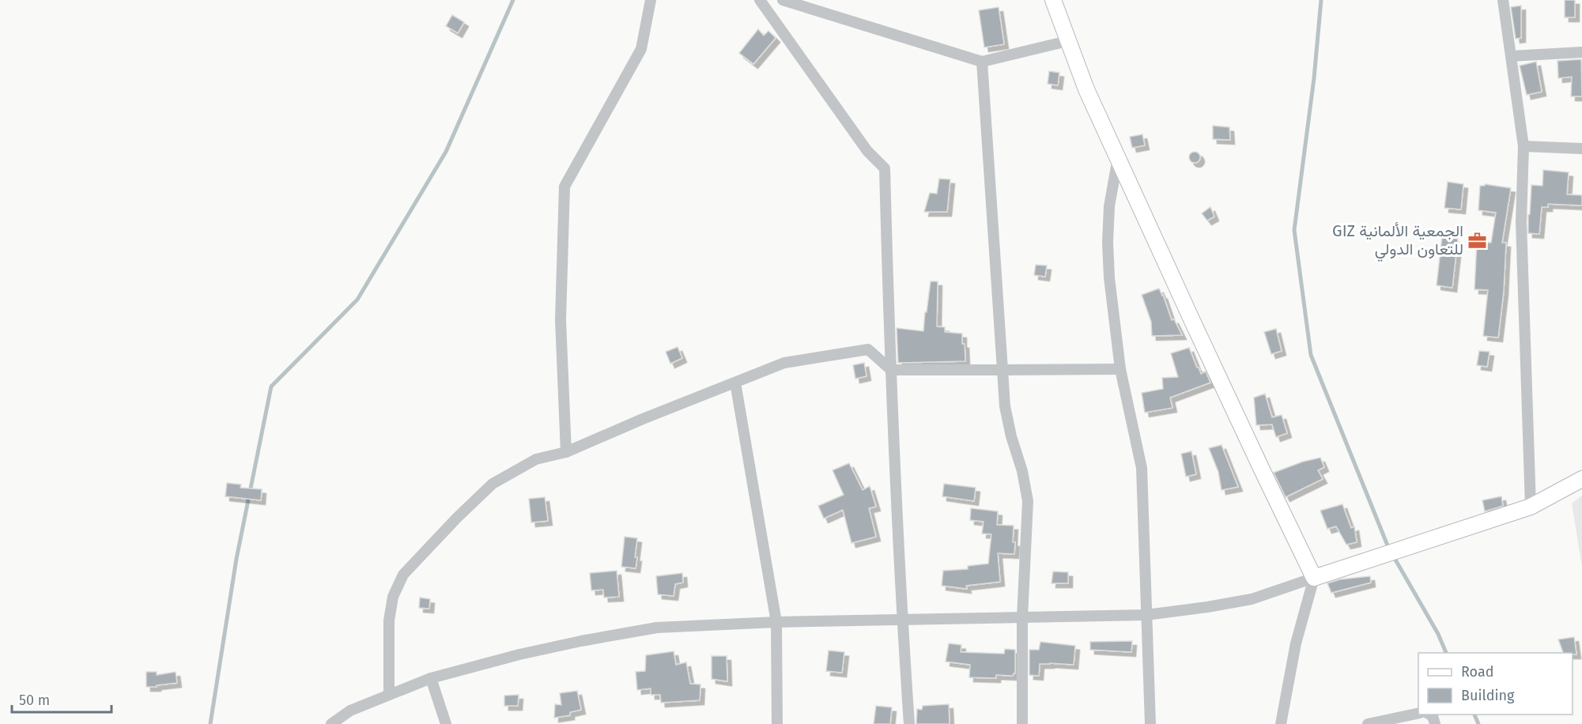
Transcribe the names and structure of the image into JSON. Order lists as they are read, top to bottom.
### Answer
{
  "places": {
    "office": ["GIZ الجمعية الألمانية للتعاون الدولي"]
  },
  "legend": ["Road", "Building"],
  "scale_bar": "50 m"
}
